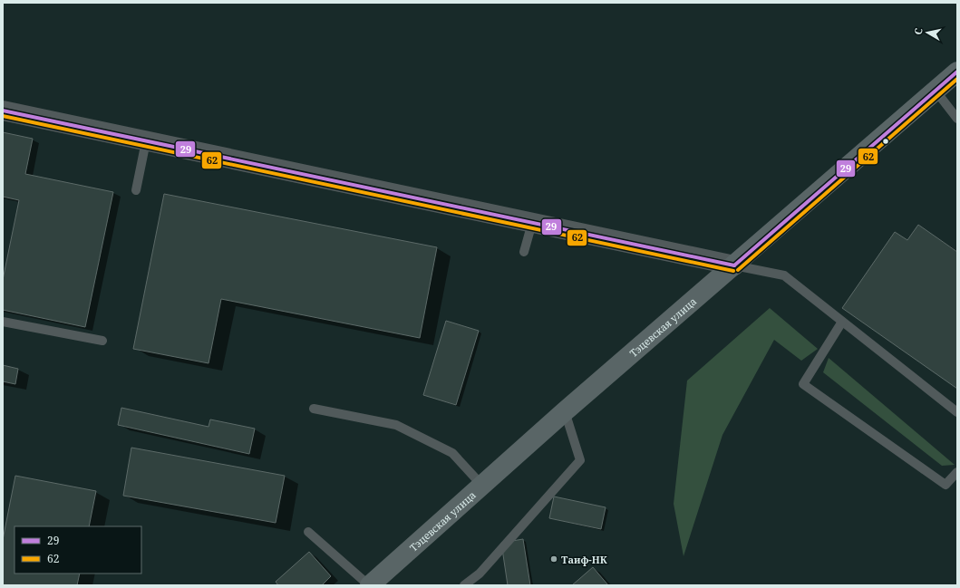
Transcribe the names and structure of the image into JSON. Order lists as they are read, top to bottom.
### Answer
{
  "streets": {
    "main road": ["Тэцевская улица"]
  },
  "places": ["Таиф-НК"],
  "lines": ["transit line 29", "transit line 62"],
  "legend": ["29", "62"],
  "north": "left"
}
